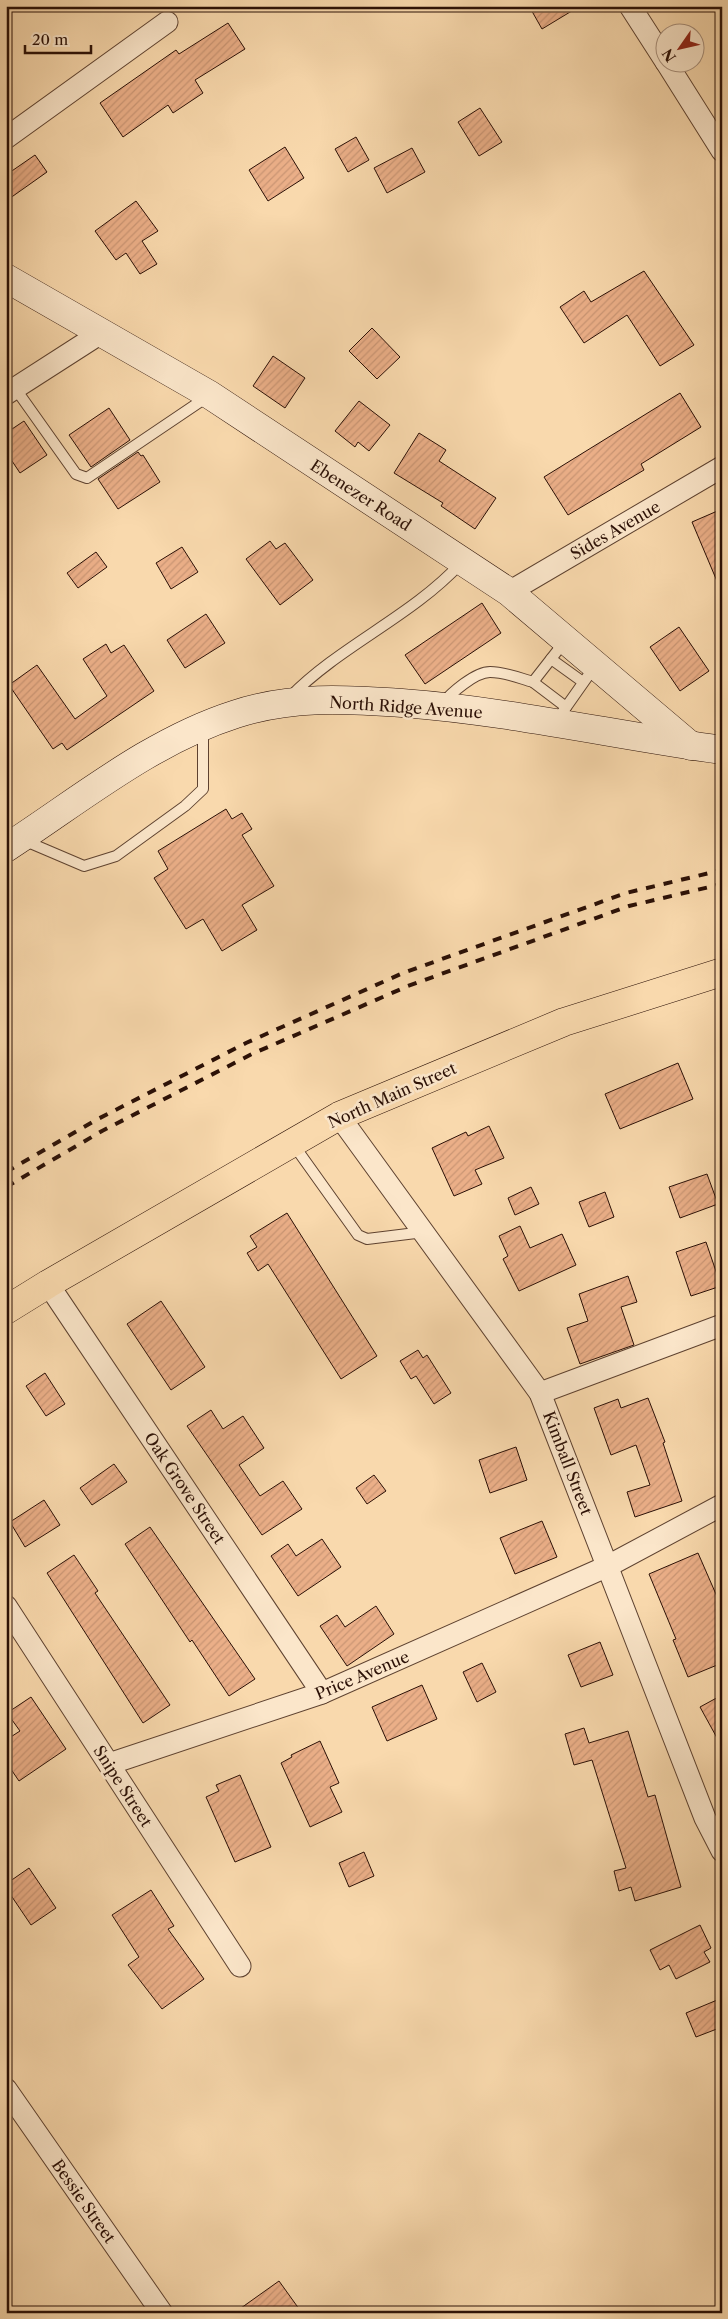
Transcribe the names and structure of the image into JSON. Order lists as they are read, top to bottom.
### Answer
{
  "streets": {
    "main road": ["North Main Street"],
    "street": [
      "Ebenezer Road",
      "Sides Avenue",
      "North Ridge Avenue",
      "Kimball Street",
      "Oak Grove Street",
      "Price Avenue",
      "Snipe Street",
      "Bessie Street"
    ]
  },
  "crossings": [
    ["Ebenezer Road", "Sides Avenue"],
    ["Ebenezer Road", "North Ridge Avenue"],
    ["North Main Street", "Kimball Street"],
    ["North Main Street", "Oak Grove Street"],
    ["Kimball Street", "Price Avenue"],
    ["Oak Grove Street", "Price Avenue"],
    ["Price Avenue", "Snipe Street"]
  ],
  "scale_bar": "20 m",
  "north": "bottom left"
}
